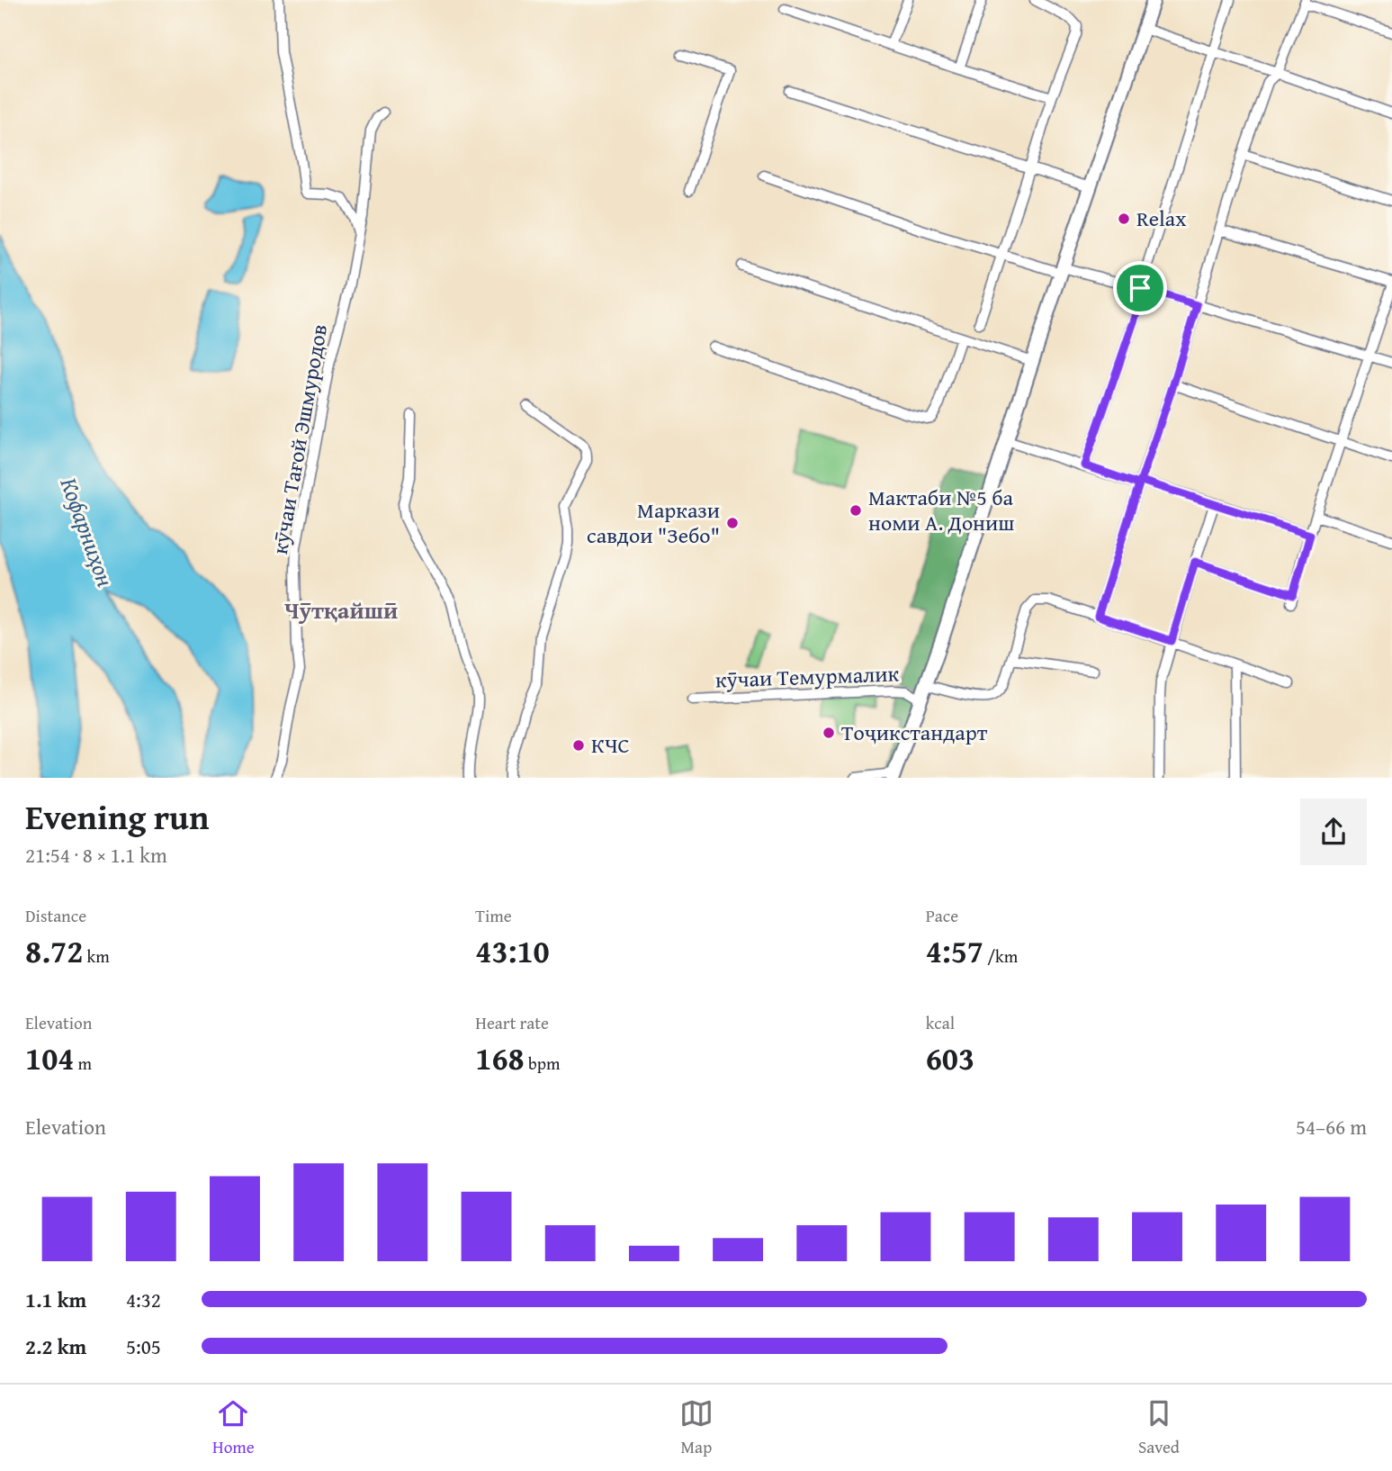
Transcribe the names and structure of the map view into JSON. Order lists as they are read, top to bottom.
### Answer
{
  "streets": {
    "street": ["кӯчаи Тағой Эшмуродов", "кӯчаи Темурмалик"]
  },
  "districts": ["Чӯтқайшӣ"],
  "water": ["Кофарниҳон"],
  "places": [
    "Relax",
    "Мактаби №5 ба номи А. Дониш",
    "Маркази савдои \"Зебо\"",
    "Тоҷикстандарт",
    "КЧС"
  ],
  "page": {
    "heading": ["Evening run", "21:54 · 8 × 1.1 km"],
    "stats": [
      ["Distance", "8.72 km"],
      ["Time", "43:10"],
      ["Pace", "4:57 /km"],
      ["Elevation", "104 m"],
      ["Heart rate", "168 bpm"],
      ["kcal", "603"]
    ],
    "chart": ["Elevation", "54–66 m"],
    "list": [
      {
        "name": "1.1 km",
        "note": "4:32"
      },
      {
        "name": "2.2 km",
        "note": "5:05"
      }
    ],
    "tabs": ["Home", "Map", "Saved"]
  }
}
